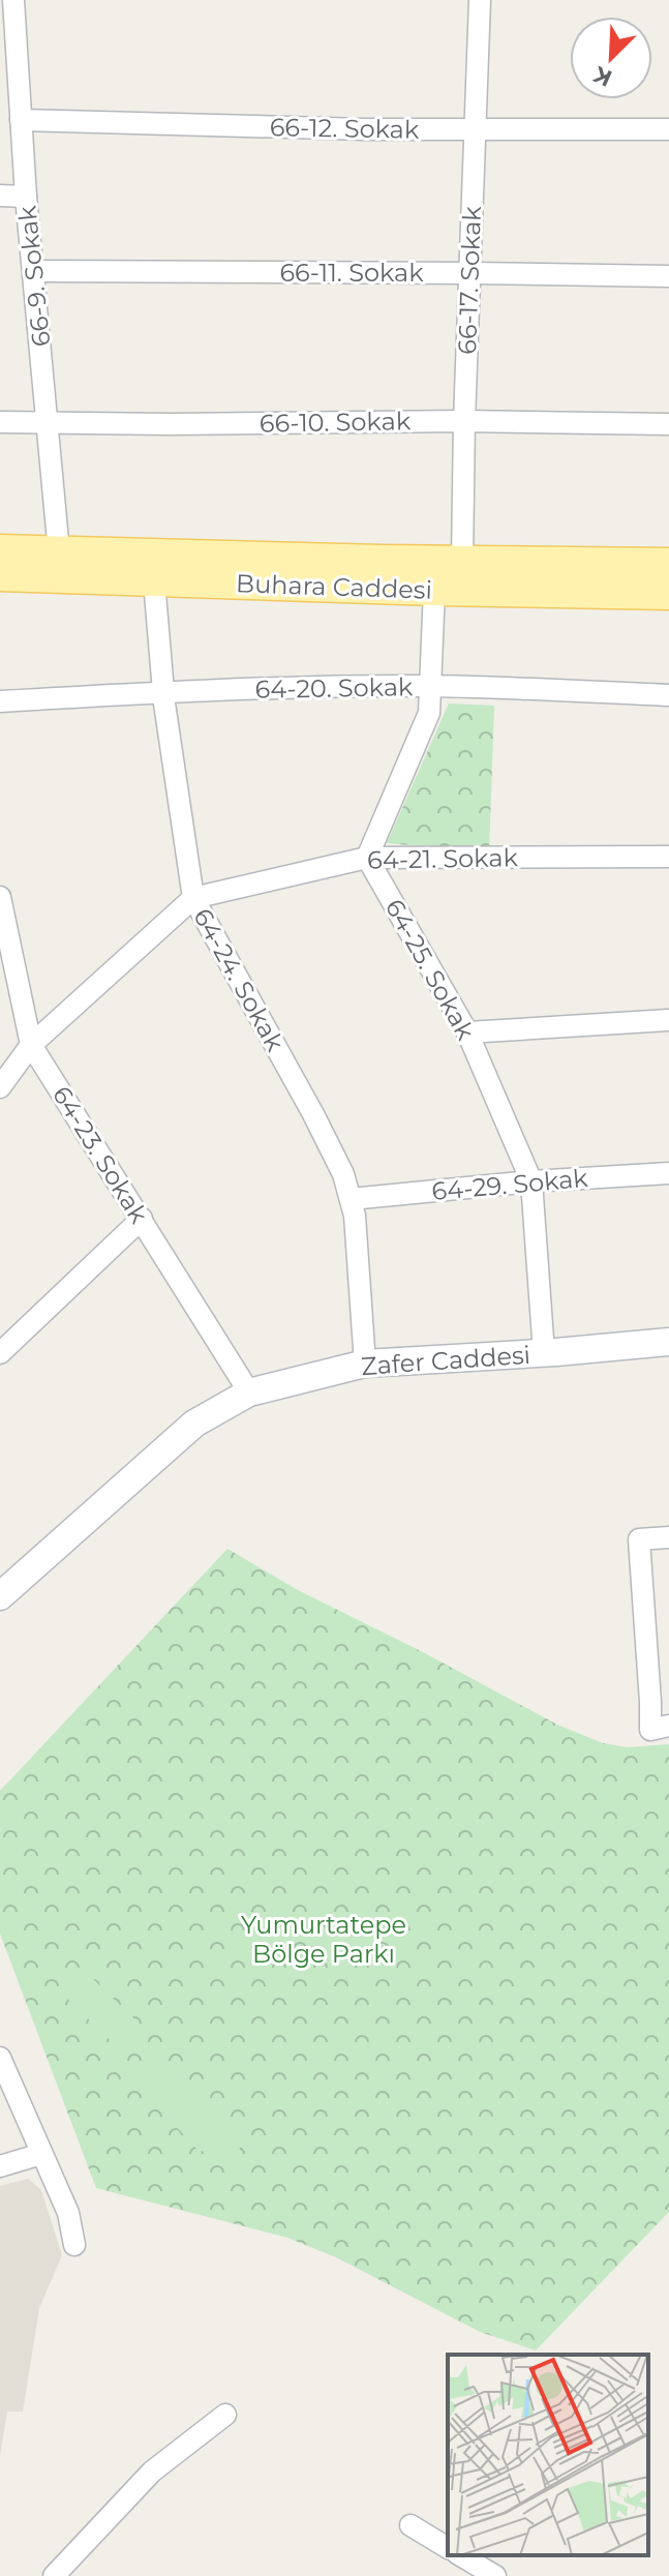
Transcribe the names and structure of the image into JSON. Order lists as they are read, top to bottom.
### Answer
{
  "streets": {
    "main road": ["Buhara Caddesi"],
    "street": [
      "66-12. Sokak",
      "66-11. Sokak",
      "66-9. Sokak",
      "66-17. Sokak",
      "66-10. Sokak",
      "64-20. Sokak",
      "64-21. Sokak",
      "64-25. Sokak",
      "64-24. Sokak",
      "64-23. Sokak",
      "64-29. Sokak",
      "Zafer Caddesi"
    ]
  },
  "crossings": [
    ["66-12. Sokak", "66-9. Sokak"],
    ["66-12. Sokak", "66-17. Sokak"],
    ["66-11. Sokak", "66-9. Sokak"],
    ["66-11. Sokak", "66-17. Sokak"],
    ["66-9. Sokak", "66-10. Sokak"],
    ["66-9. Sokak", "Buhara Caddesi"],
    ["66-17. Sokak", "66-10. Sokak"],
    ["66-17. Sokak", "Buhara Caddesi"],
    ["Buhara Caddesi", "64-24. Sokak"],
    ["64-20. Sokak", "64-24. Sokak"],
    ["64-21. Sokak", "64-25. Sokak"],
    ["64-21. Sokak", "64-24. Sokak"],
    ["64-21. Sokak", "64-23. Sokak"],
    ["64-25. Sokak", "64-29. Sokak"],
    ["64-25. Sokak", "Zafer Caddesi"],
    ["64-24. Sokak", "64-29. Sokak"],
    ["64-24. Sokak", "Zafer Caddesi"],
    ["64-23. Sokak", "Zafer Caddesi"]
  ],
  "parks": ["Yumurtatepe Bölge Parkı"],
  "north": "bottom left"
}
